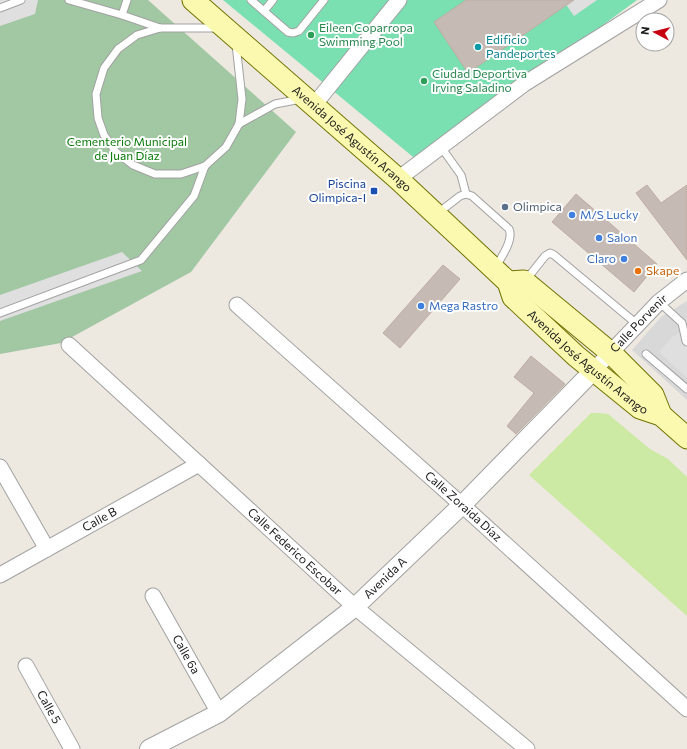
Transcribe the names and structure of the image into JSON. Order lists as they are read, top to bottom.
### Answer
{
  "streets": {
    "main road": ["Avenida José Agustín Arango"],
    "street": [
      "Calle Porvenir",
      "Calle Zoraida Díaz",
      "Calle B",
      "Calle Federico Escobar",
      "Avenida A",
      "Calle 6a",
      "Calle 5"
    ]
  },
  "crossings": [
    ["Avenida José Agustín Arango", "Calle Porvenir"],
    ["Avenida José Agustín Arango", "Avenida A"],
    ["Calle Porvenir", "Avenida A"],
    ["Calle Zoraida Díaz", "Avenida A"],
    ["Calle B", "Calle Federico Escobar"],
    ["Calle Federico Escobar", "Avenida A"],
    ["Avenida A", "Calle 6a"]
  ],
  "parks": ["Cementerio Municipal de Juan Díaz"],
  "places": {
    "other": [
      "Eileen Coparropa Swimming Pool",
      "Edificio Pandeportes",
      "Ciudad Deportiva Irving Saladino",
      "Olimpica",
      "M/S Lucky",
      "Salon",
      "Claro",
      "Skape",
      "Mega Rastro"
    ],
    "transit": ["Piscina Olimpica-I"]
  },
  "north": "left"
}
